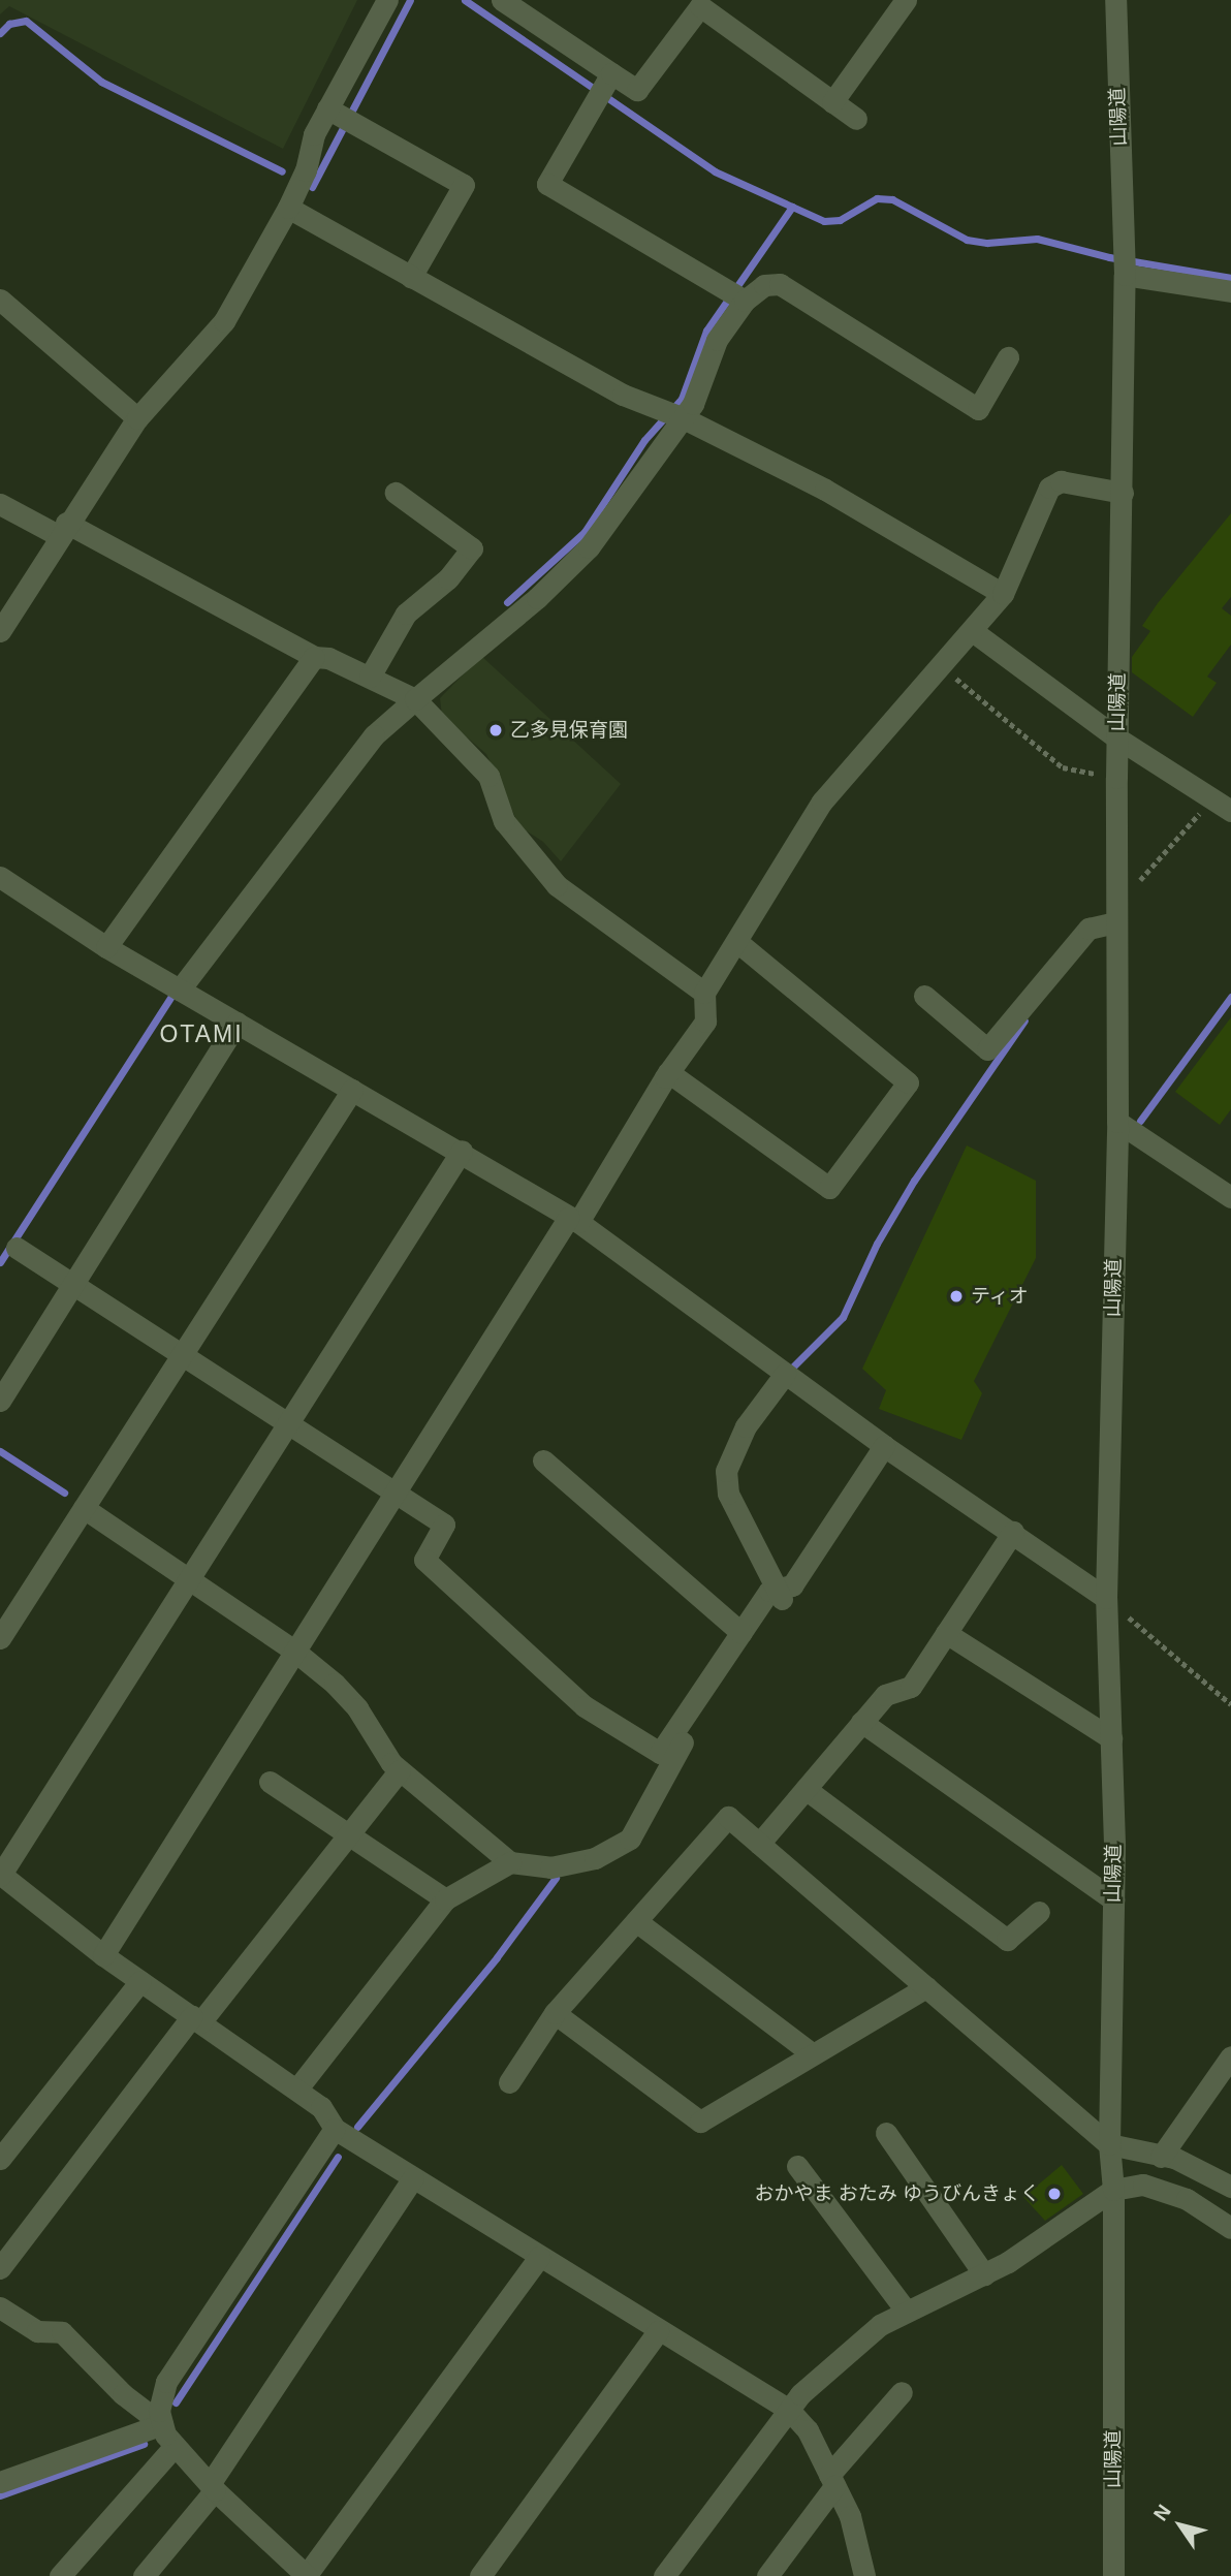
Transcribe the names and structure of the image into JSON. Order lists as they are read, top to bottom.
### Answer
{
  "streets": {
    "street": ["山陽道"]
  },
  "districts": ["OTAMI"],
  "places": ["乙多見保育園", "ティオ", "おかやま おたみ ゆうびんきょく"],
  "north": "top left"
}
